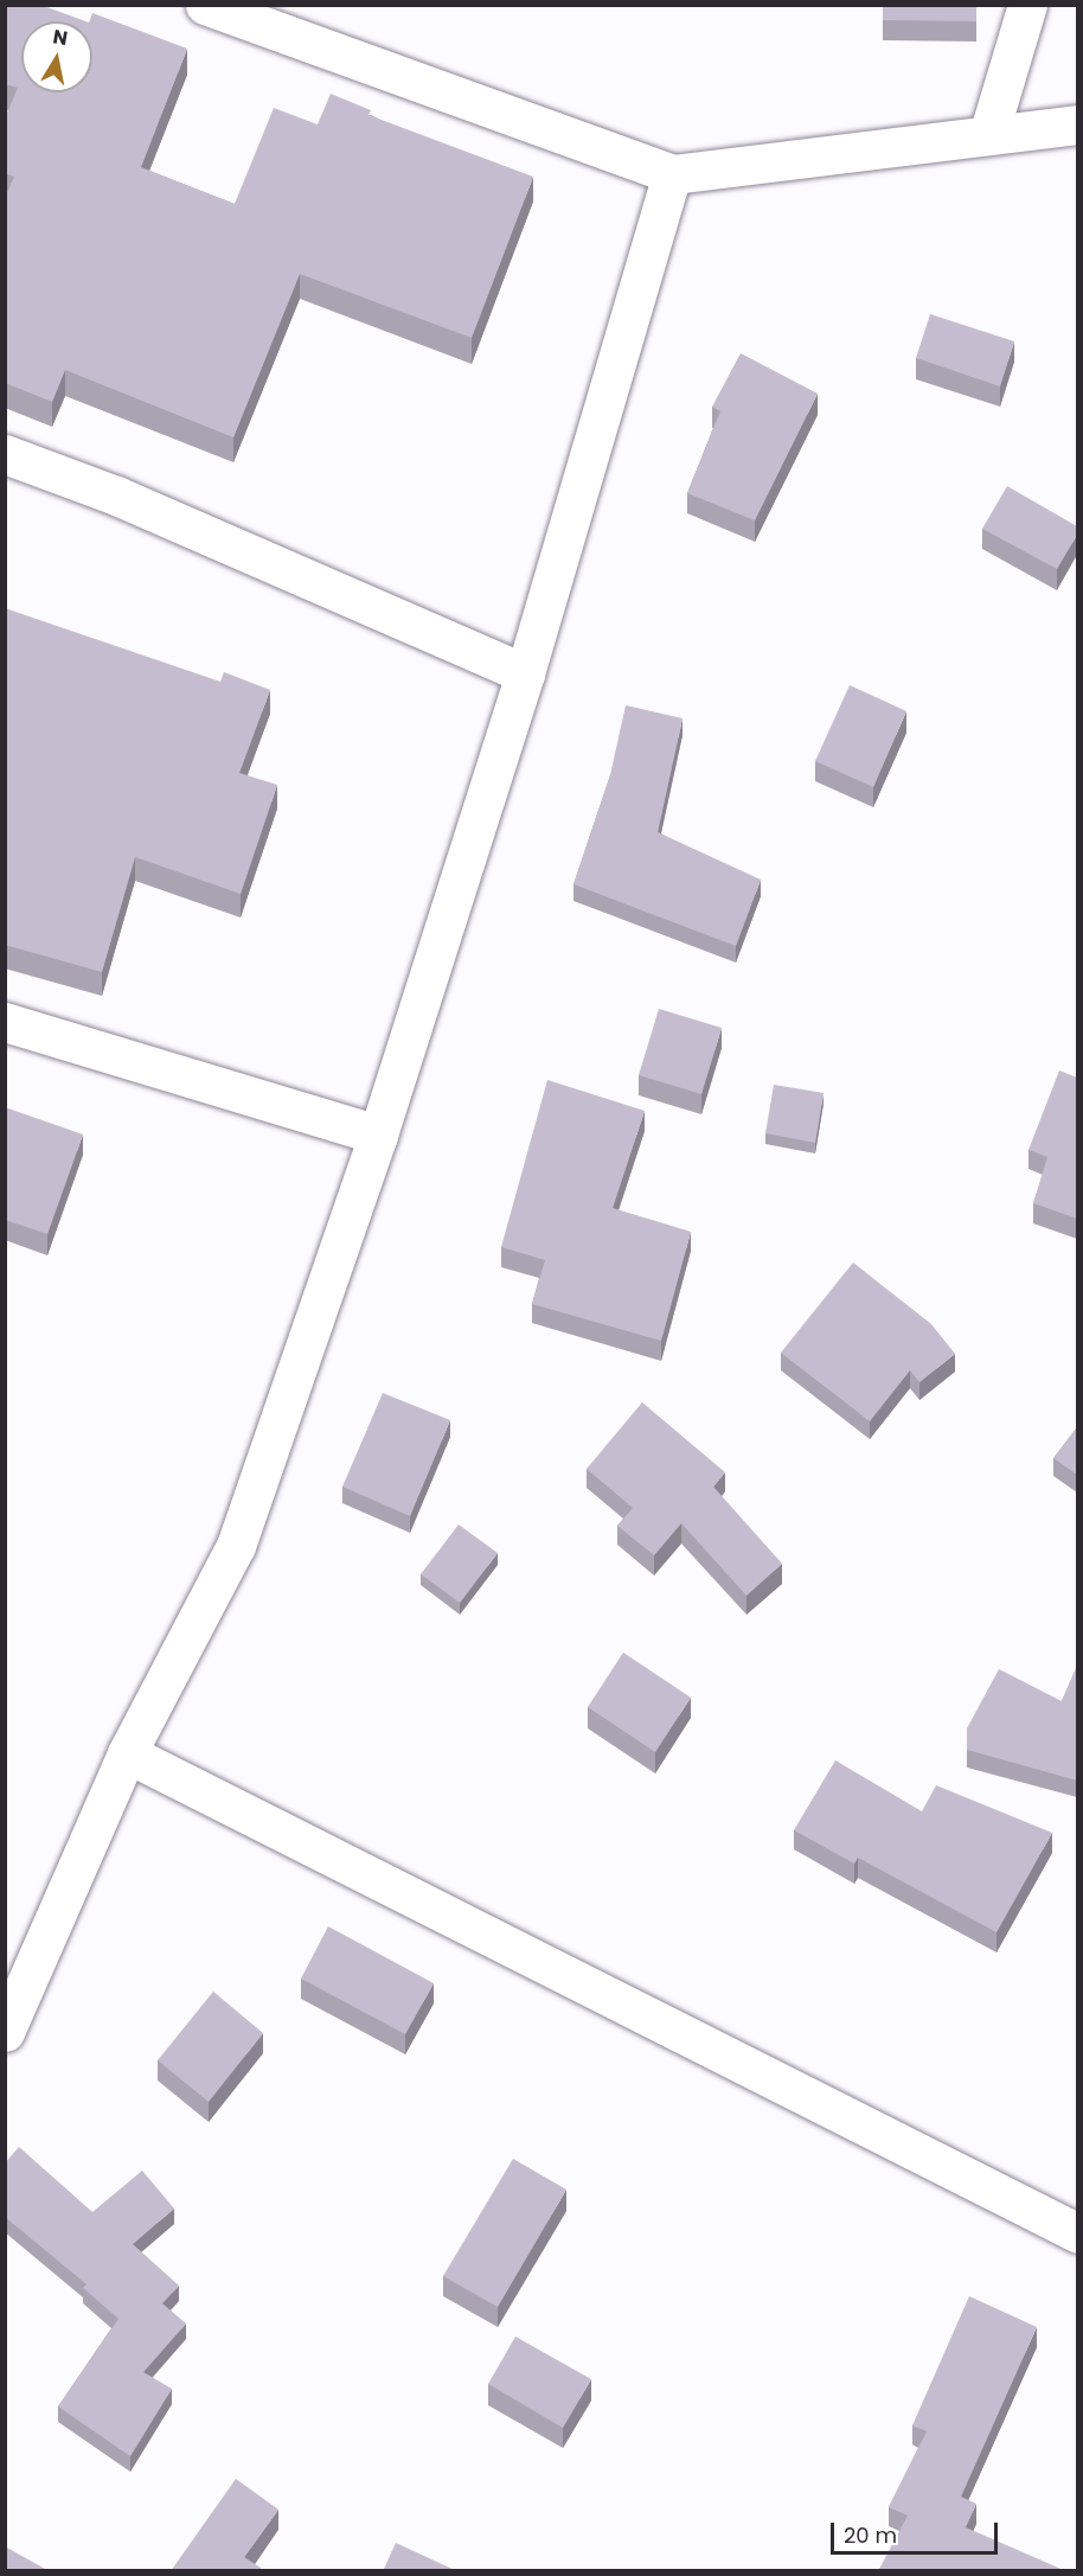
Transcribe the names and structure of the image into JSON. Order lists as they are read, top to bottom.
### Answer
{
  "scale_bar": "20 m",
  "north": "top"
}
